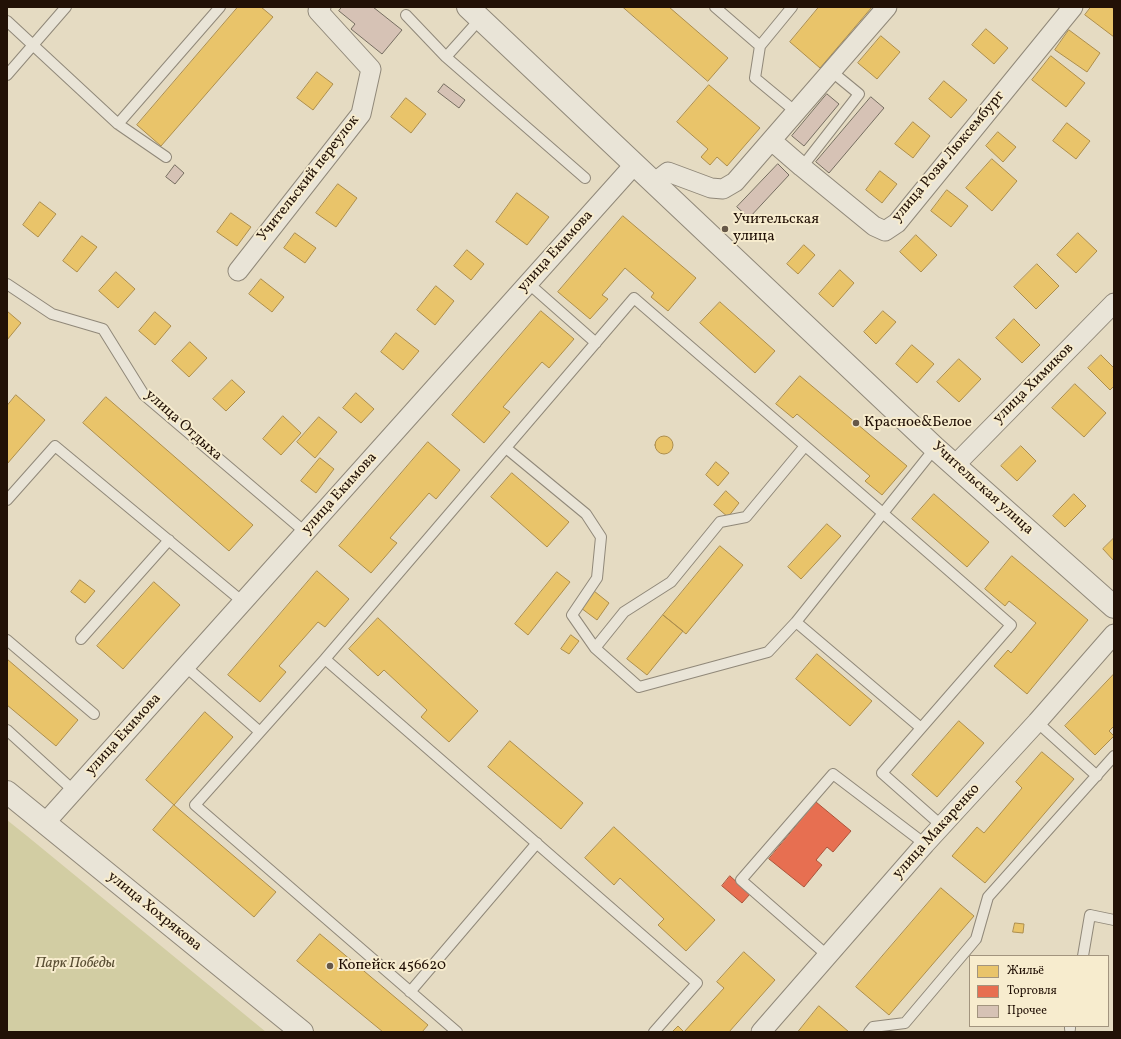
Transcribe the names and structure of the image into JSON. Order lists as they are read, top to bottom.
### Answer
{
  "streets": {
    "street": [
      "улица Розы Люксембург",
      "Учительский переулок",
      "улица Екимова",
      "улица Химиков",
      "Учительская улица",
      "улица Макаренко",
      "улица Хохрякова"
    ],
    "lane": ["улица Отдыха"]
  },
  "crossings": [
    ["улица Екимова", "улица Отдыха"],
    ["улица Екимова", "Учительская улица"],
    ["улица Екимова", "улица Хохрякова"],
    ["улица Химиков", "Учительская улица"]
  ],
  "parks": ["Парк Победы"],
  "places": ["Учительская улица", "Красное&Белое", "Копейск 456620"],
  "legend": ["Жильё", "Торговля", "Прочее"]
}
